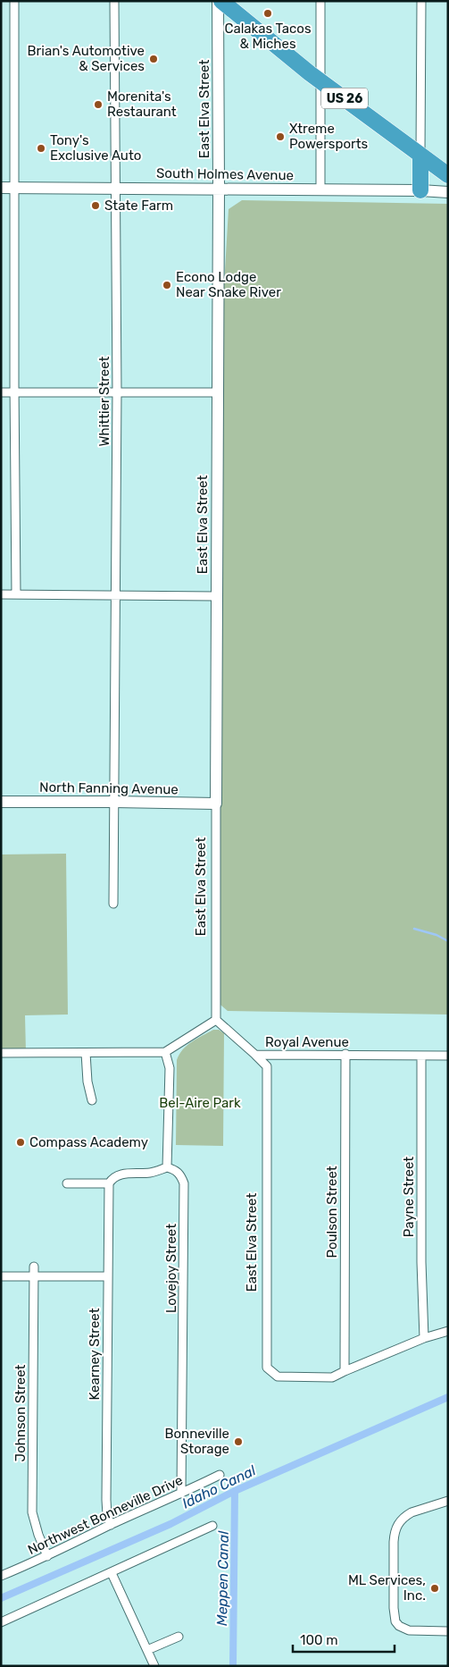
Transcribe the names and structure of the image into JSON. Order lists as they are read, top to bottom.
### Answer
{
  "streets": {
    "highway": ["US 26"],
    "street": [
      "East Elva Street",
      "South Holmes Avenue",
      "Whittier Street",
      "North Fanning Avenue",
      "Royal Avenue",
      "Payne Street",
      "Poulson Street",
      "Lovejoy Street",
      "Kearney Street",
      "Johnson Street",
      "Northwest Bonneville Drive"
    ]
  },
  "crossings": [
    ["US 26", "East Elva Street"],
    ["East Elva Street", "South Holmes Avenue"],
    ["East Elva Street", "North Fanning Avenue"],
    ["East Elva Street", "Royal Avenue"],
    ["East Elva Street", "Poulson Street"],
    ["South Holmes Avenue", "Whittier Street"],
    ["Whittier Street", "North Fanning Avenue"],
    ["Royal Avenue", "Payne Street"],
    ["Royal Avenue", "Poulson Street"],
    ["Lovejoy Street", "Northwest Bonneville Drive"],
    ["Kearney Street", "Northwest Bonneville Drive"],
    ["Johnson Street", "Northwest Bonneville Drive"]
  ],
  "water": ["Idaho Canal", "Meppen Canal"],
  "parks": ["Bel-Aire Park"],
  "places": [
    "Calakas Tacos & Miches",
    "Brian's Automotive & Services",
    "Morenita's Restaurant",
    "Xtreme Powersports",
    "Tony's Exclusive Auto",
    "State Farm",
    "Econo Lodge Near Snake River",
    "Compass Academy",
    "Bonneville Storage",
    "ML Services, Inc."
  ],
  "scale_bar": "100 m"
}
